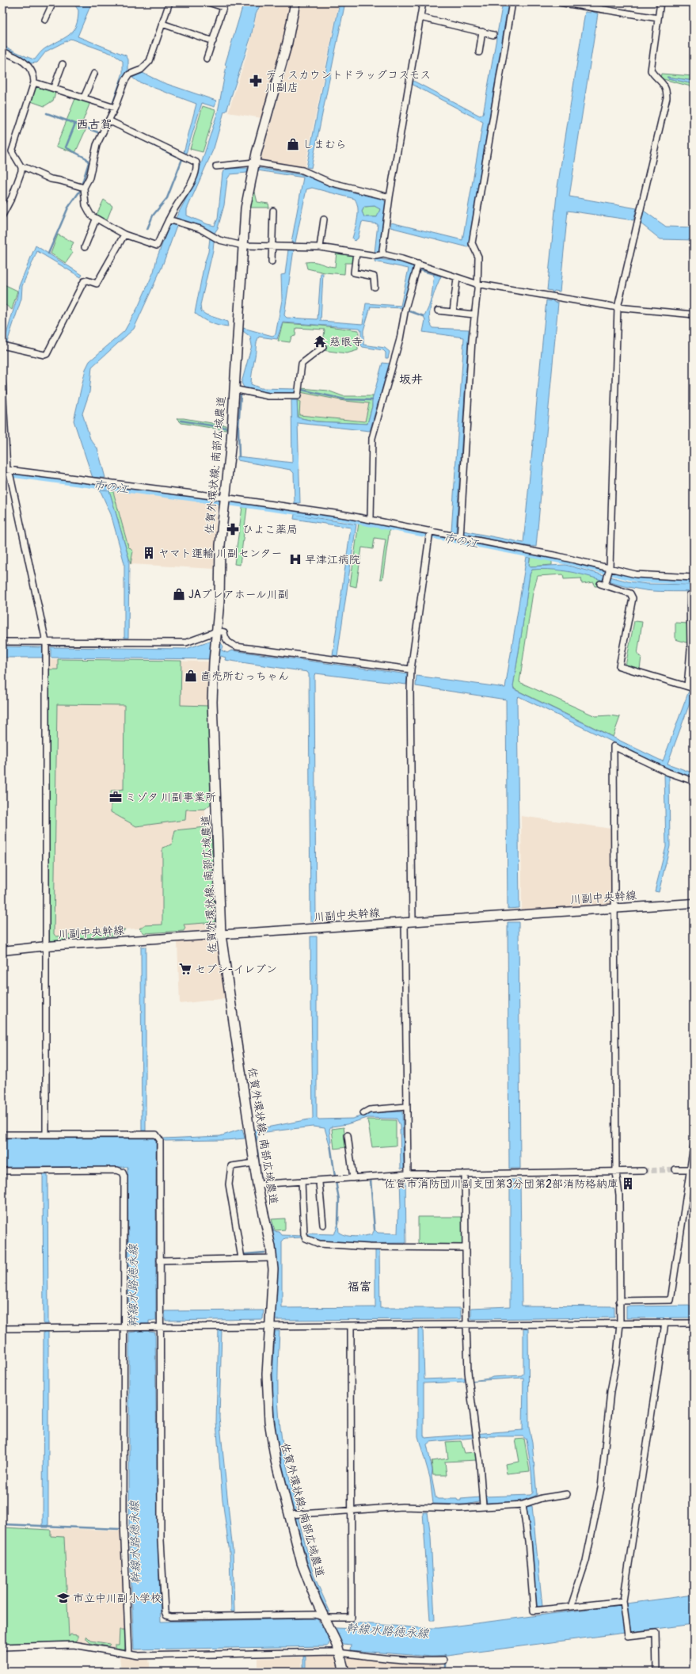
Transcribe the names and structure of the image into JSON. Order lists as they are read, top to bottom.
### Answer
{
  "streets": {
    "main road": ["佐賀外環状線; 南部広域農道"],
    "street": ["川副中央幹線"]
  },
  "crossings": [
    ["佐賀外環状線; 南部広域農道", "川副中央幹線"]
  ],
  "districts": ["西古賀", "坂井", "福富"],
  "water": ["市の江", "幹線水路徳永線"],
  "places": {
    "pharmacy": ["ディスカウントドラッグコスモス 川副店", "ひよこ薬局"],
    "shop": ["しまむら", "JAプレアホール川副", "直売所むっちゃん"],
    "temple": ["慈眼寺"],
    "building": ["ヤマト運輸 川副センター", "佐賀市消防団川副支団第3分団第2部消防格納庫"],
    "hospital": ["早津江病院"],
    "office": ["ミゾタ 川副事業所"],
    "supermarket": ["セブン-イレブン"],
    "school or university": ["市立中川副小学校"]
  }
}
